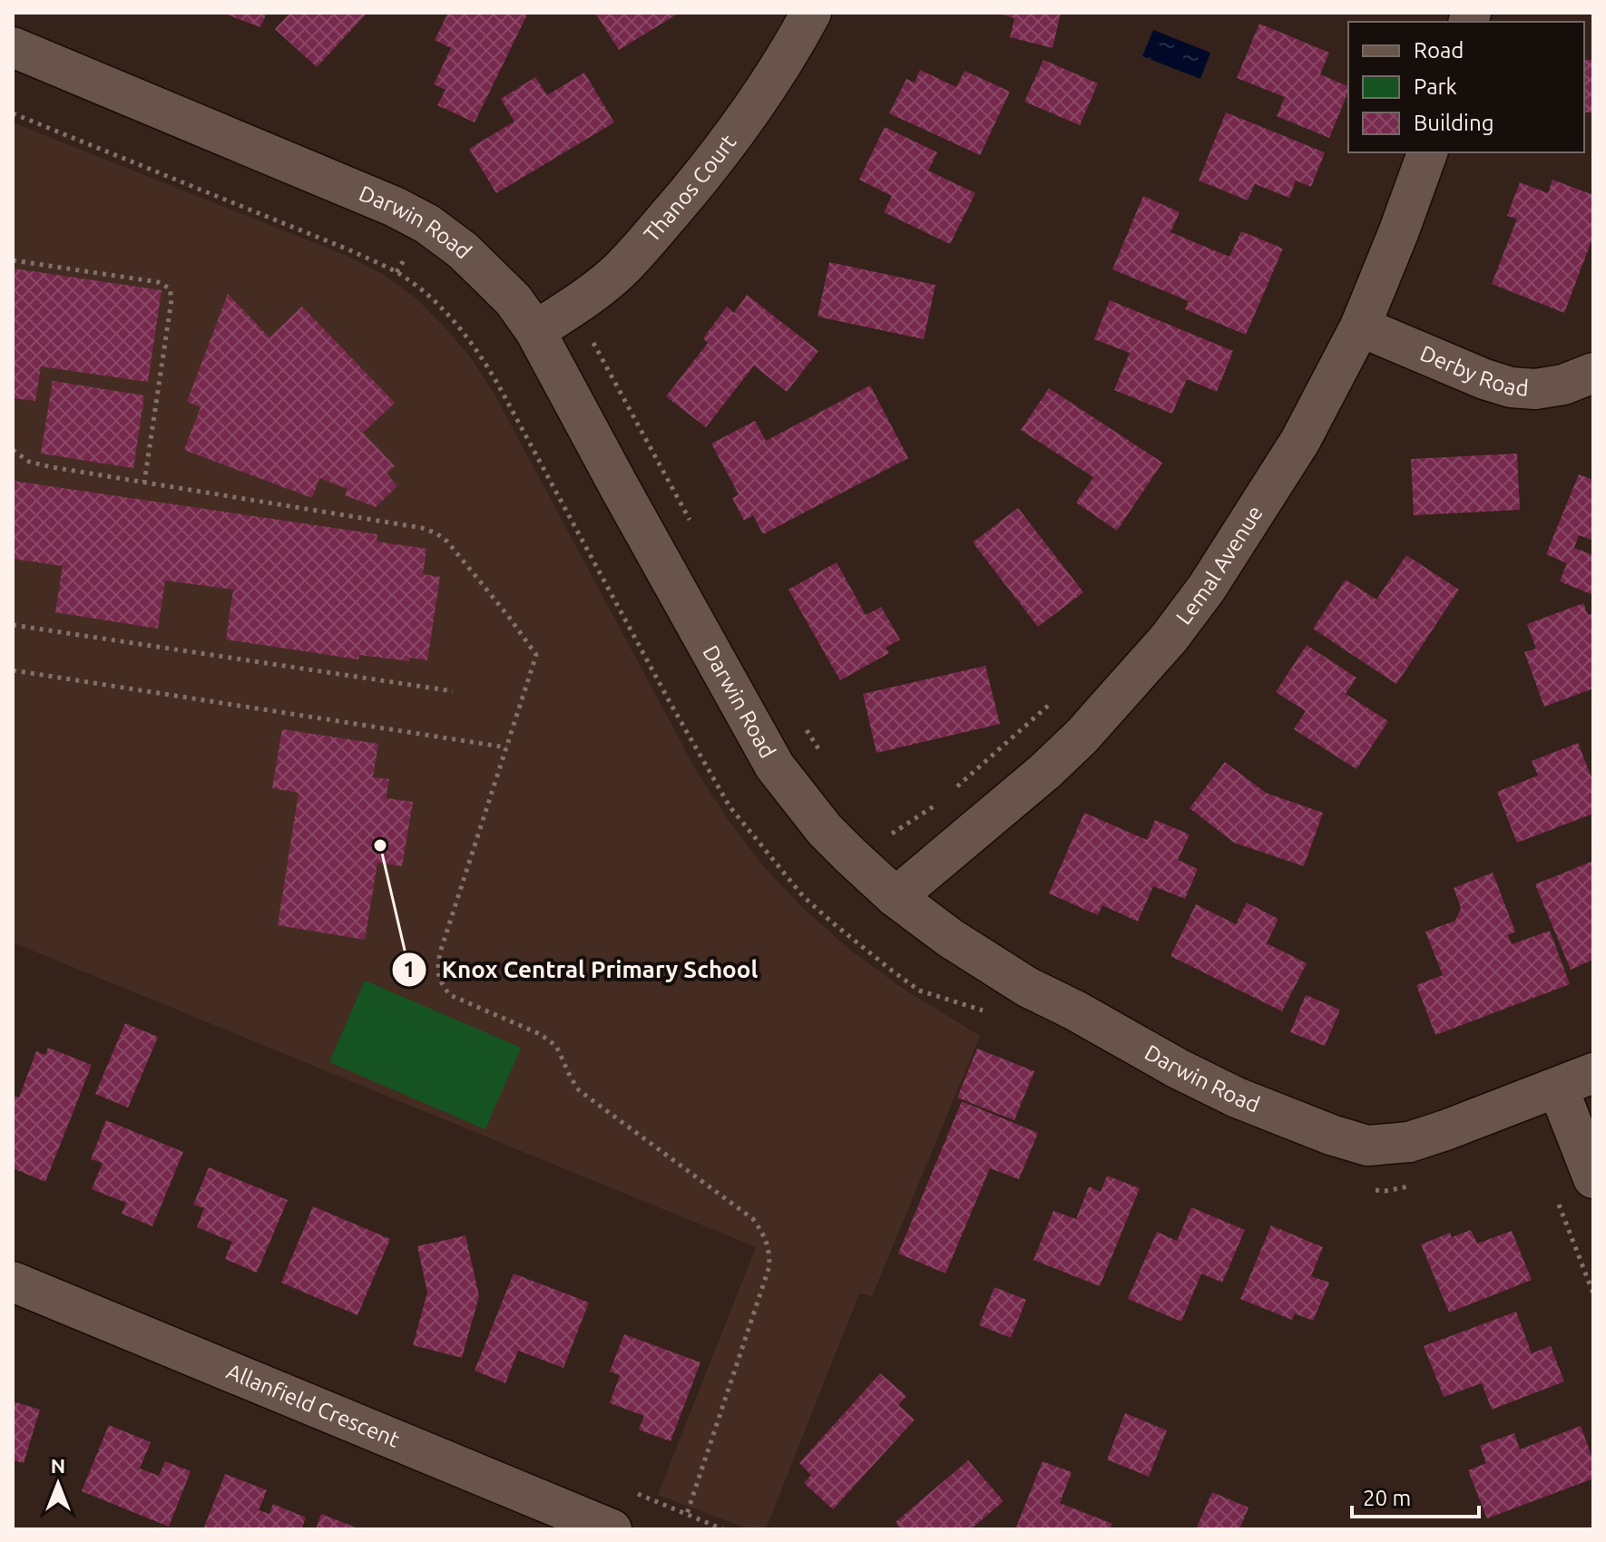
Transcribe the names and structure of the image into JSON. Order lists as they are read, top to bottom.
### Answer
{
  "streets": {
    "street": [
      "Thanos Court",
      "Darwin Road",
      "Derby Road",
      "Lemal Avenue",
      "Allanfield Crescent"
    ]
  },
  "crossings": [
    ["Thanos Court", "Darwin Road"],
    ["Darwin Road", "Lemal Avenue"],
    ["Derby Road", "Lemal Avenue"]
  ],
  "places": ["Knox Central Primary School"],
  "legend": ["Road", "Park", "Building"],
  "scale_bar": "20 m",
  "north": "top"
}
